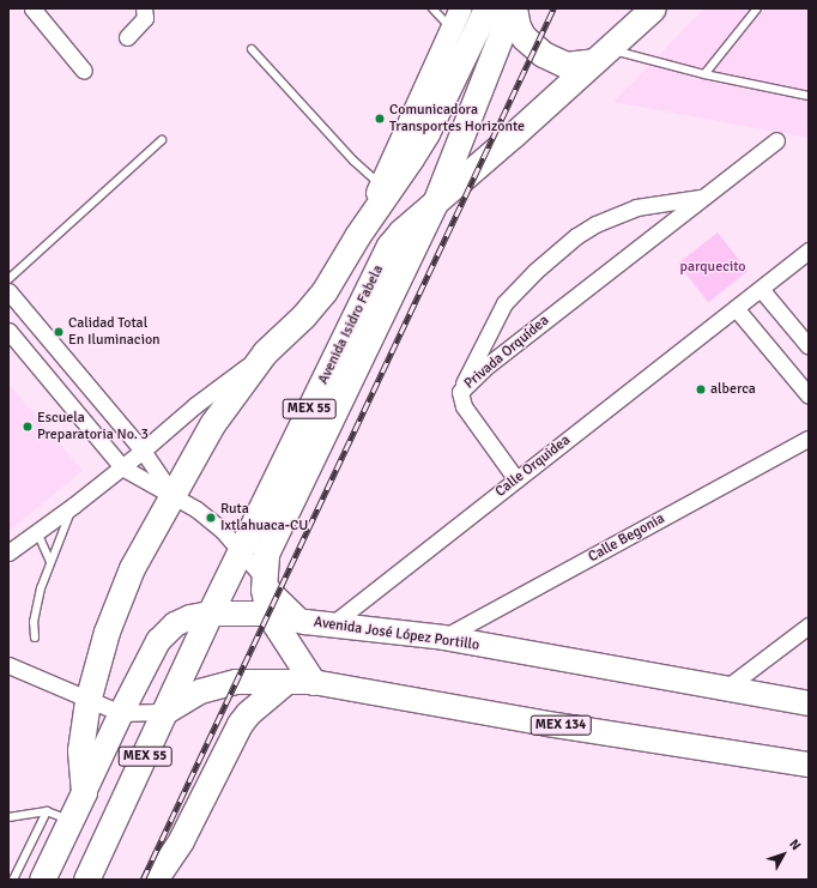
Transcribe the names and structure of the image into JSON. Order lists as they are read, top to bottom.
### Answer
{
  "streets": {
    "highway": ["Avenida Isidro Fabela", "MEX 55"],
    "main road": ["Avenida José López Portillo", "MEX 134"],
    "street": ["Privada Orquídea", "Calle Orquidea", "Calle Begonia"]
  },
  "crossings": [
    ["Avenida Isidro Fabela", "Avenida José López Portillo"],
    ["Avenida Isidro Fabela", "MEX 134"],
    ["MEX 55", "Avenida José López Portillo"],
    ["Calle Orquidea", "Avenida José López Portillo"],
    ["Calle Begonia", "Avenida José López Portillo"],
    ["Avenida José López Portillo", "MEX 134"]
  ],
  "parks": ["parquecito"],
  "places": [
    "Comunicadora Transportes Horizonte",
    "Calidad Total En Iluminacion",
    "alberca",
    "Escuela Preparatoria No. 3",
    "Ruta Ixtlahuaca-CU"
  ],
  "north": "top right"
}
